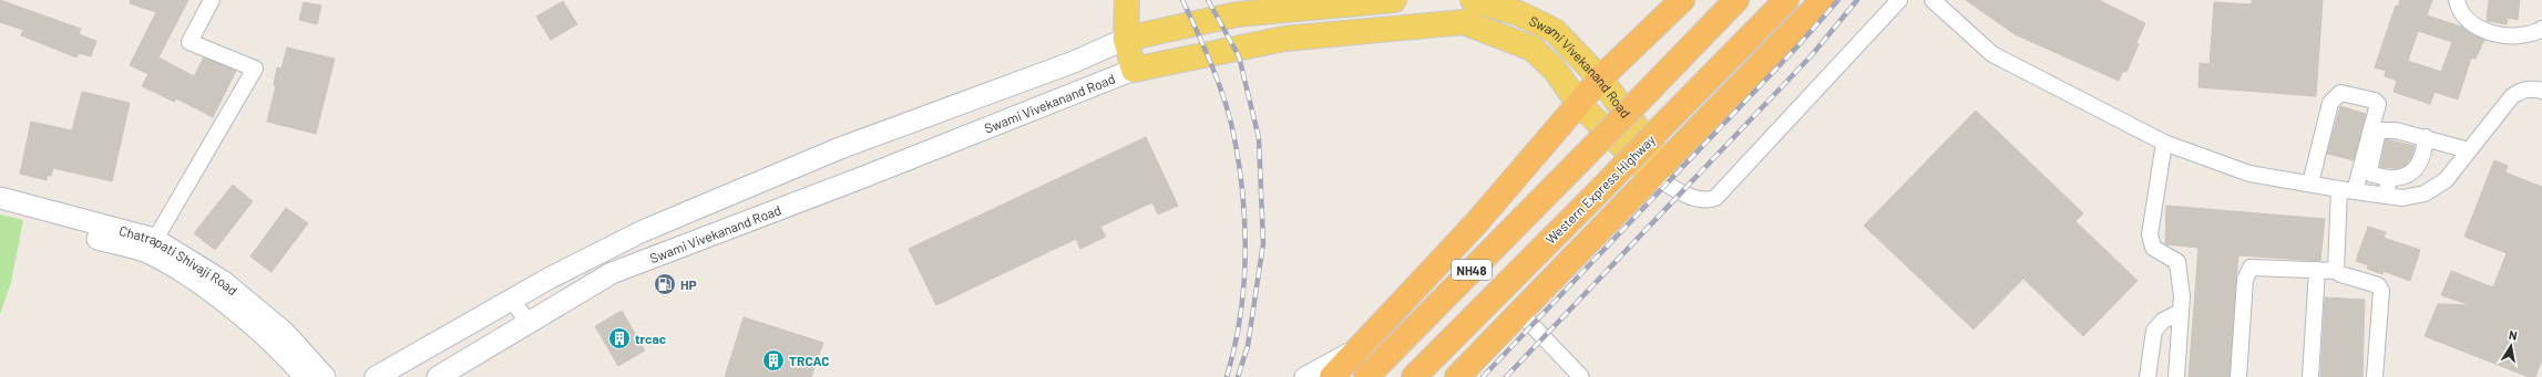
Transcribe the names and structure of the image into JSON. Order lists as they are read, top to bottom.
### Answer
{
  "streets": {
    "highway": ["Western Express Highway", "NH48"],
    "main road": ["Swami Vivekanand Road", "Chatrapati Shivaji Road"]
  },
  "places": {
    "fuel station": ["HP"],
    "building": ["trcac", "TRCAC"]
  },
  "north": "top"
}
